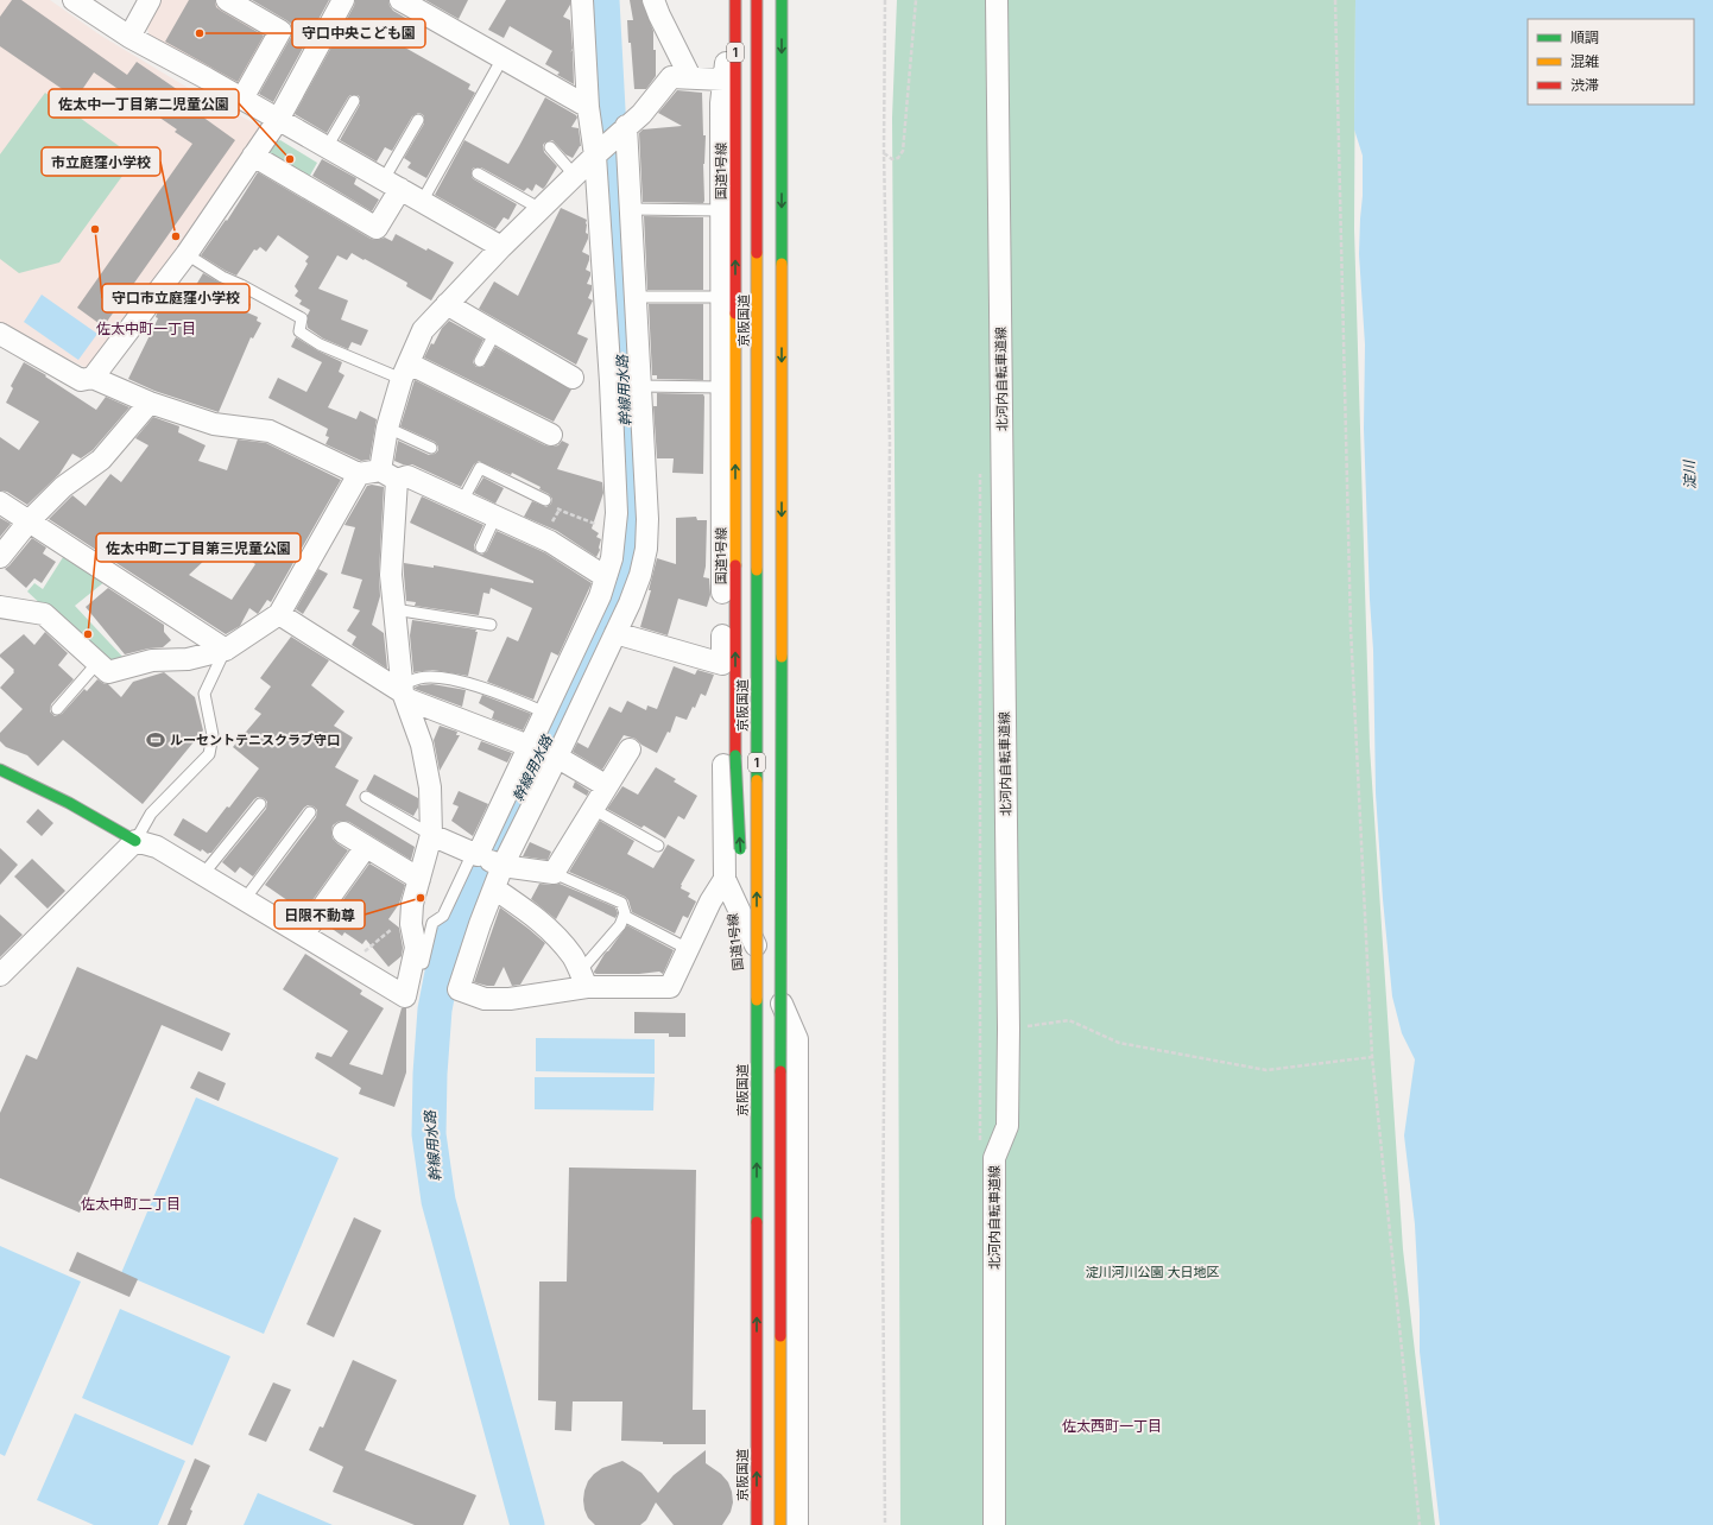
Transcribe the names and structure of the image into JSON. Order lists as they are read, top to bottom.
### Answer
{
  "streets": {
    "main road": ["1", "国道1号線", "京阪国道"],
    "street": ["北河内自転車道線"]
  },
  "crossings": [
    ["国道1号線", "京阪国道"]
  ],
  "districts": ["佐太中町一丁目", "佐太中町二丁目", "佐太西町一丁目"],
  "water": ["幹線用水路", "淀川"],
  "parks": ["淀川河川公園 大日地区"],
  "places": {
    "other": [
      "守口中央こども園",
      "佐太中一丁目第二児童公園",
      "守口市立庭窪小学校",
      "市立庭窪小学校",
      "佐太中町二丁目第三児童公園",
      "日限不動尊"
    ],
    "sports": ["ルーセントテニスクラブ守口"]
  },
  "legend": ["順調", "混雑", "渋滞"]
}
